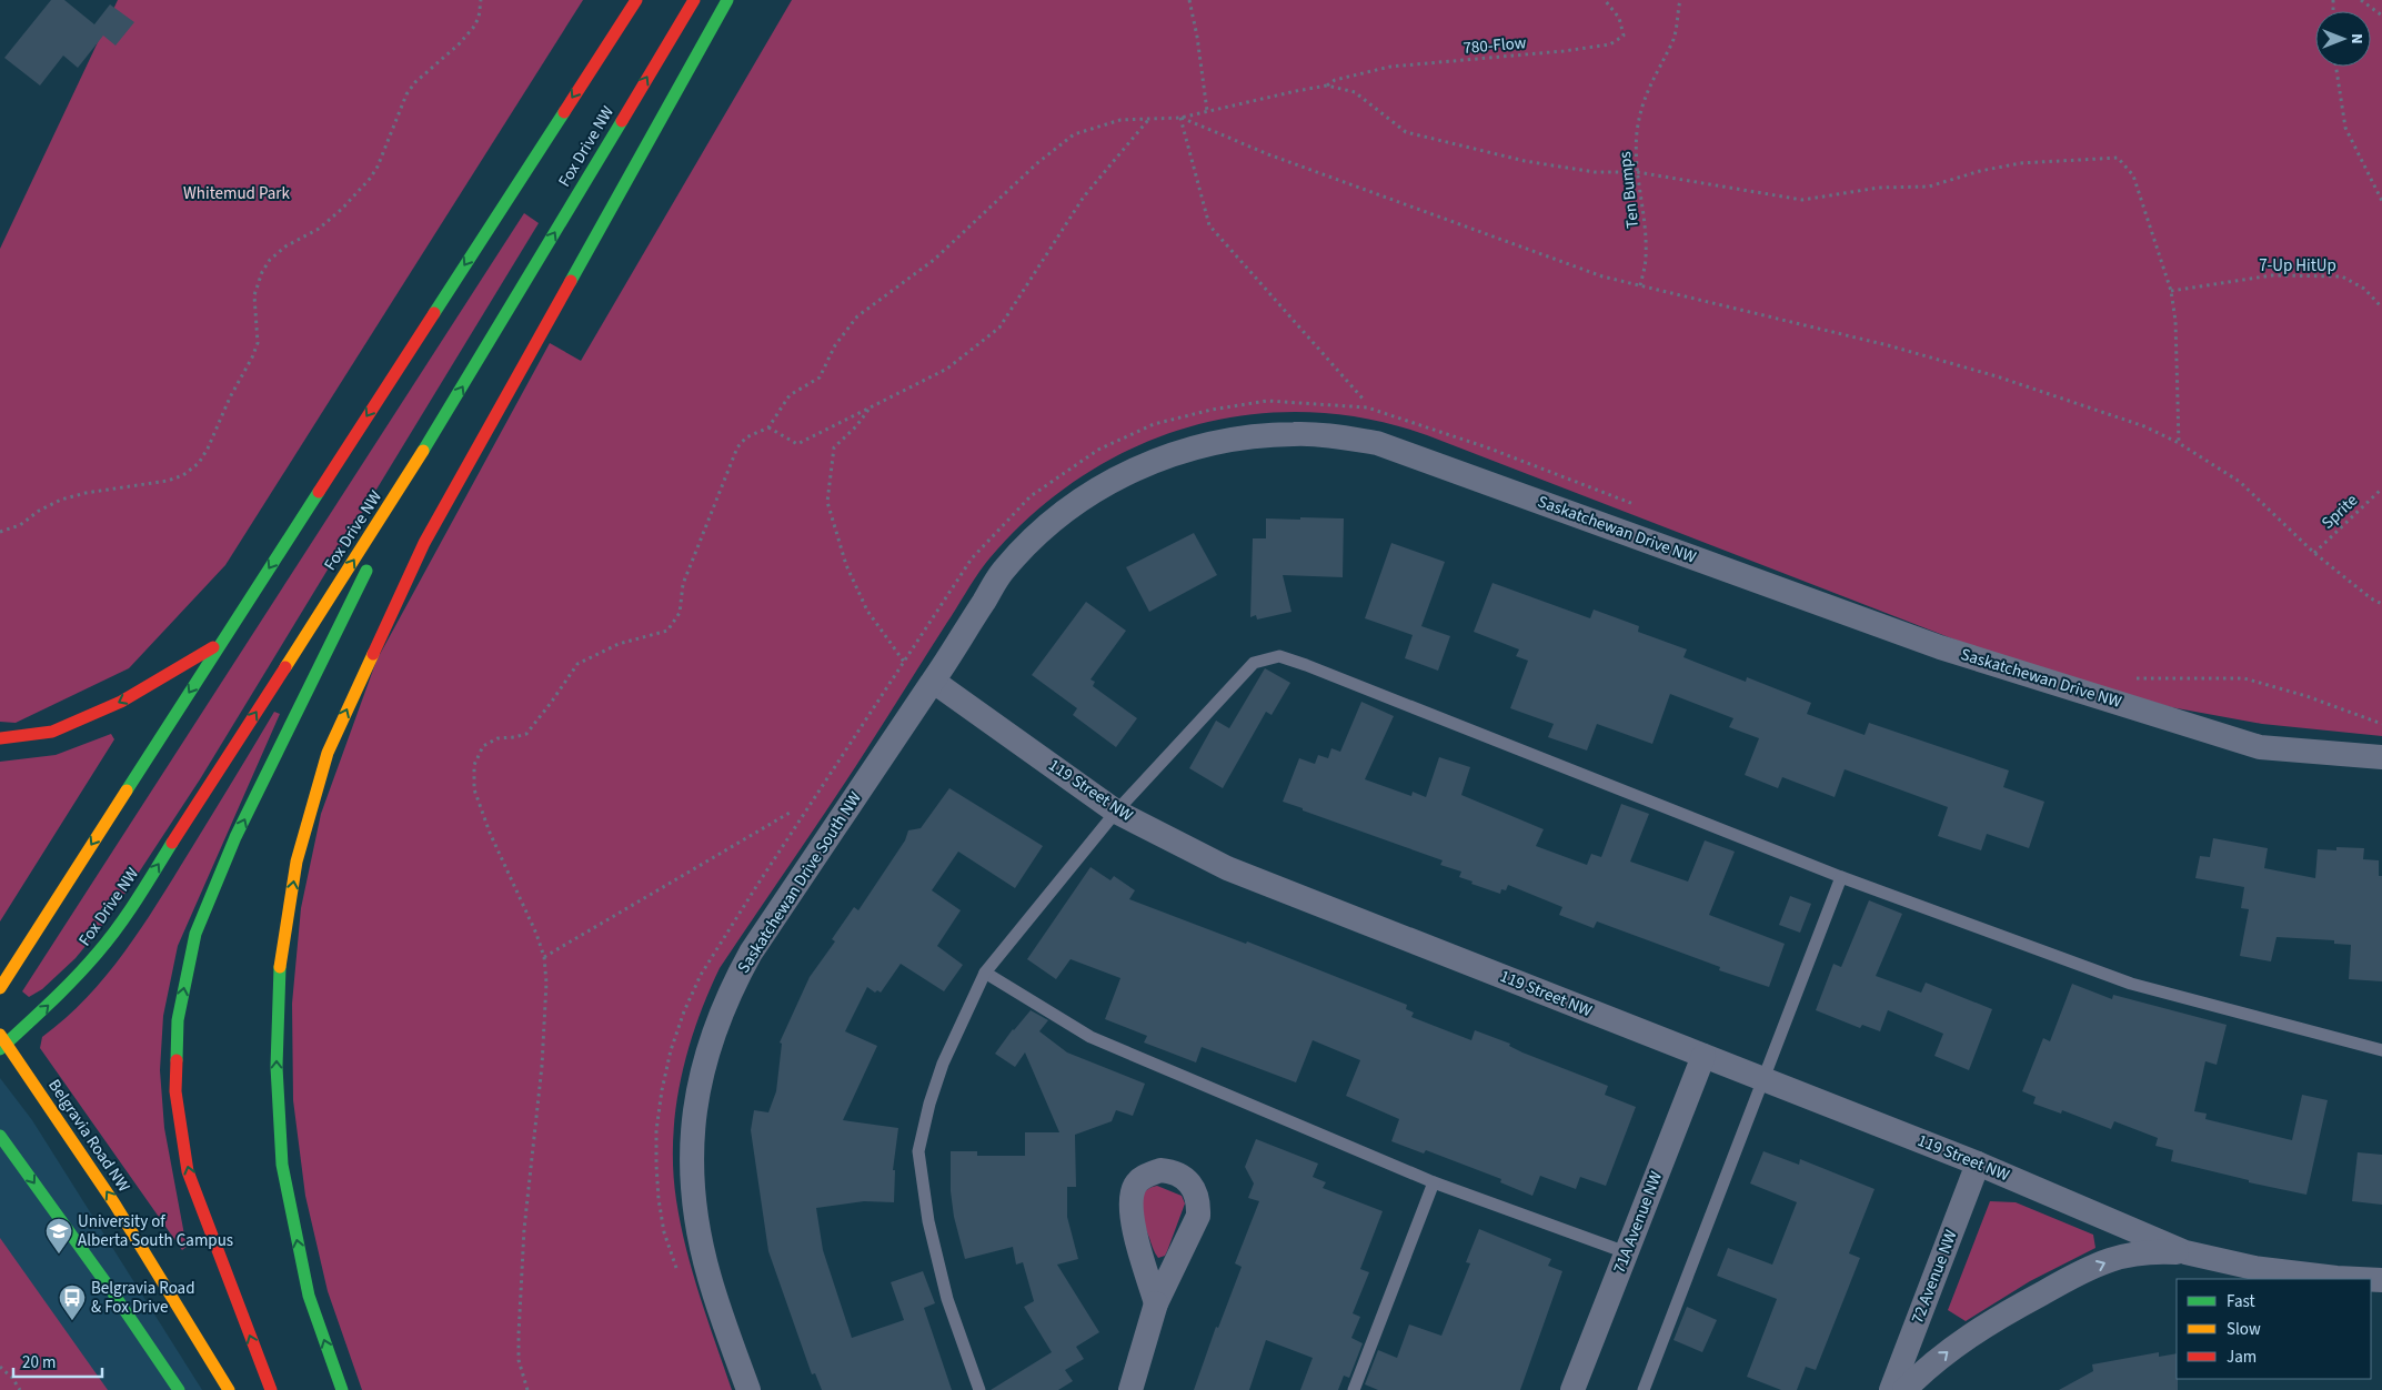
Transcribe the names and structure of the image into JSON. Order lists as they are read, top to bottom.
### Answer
{
  "streets": {
    "main road": ["Fox Drive NW", "Belgravia Road NW"],
    "street": [
      "Saskatchewan Drive NW",
      "119 Street NW",
      "Saskatchewan Drive South NW",
      "71A Avenue NW",
      "72 Avenue NW"
    ],
    "path": [
      "780-Flow",
      "Ten Bumps",
      "7-Up HitUp",
      "Sprite"
    ]
  },
  "crossings": [
    ["Fox Drive NW", "Belgravia Road NW"],
    ["Saskatchewan Drive NW", "119 Street NW"],
    ["Saskatchewan Drive NW", "Saskatchewan Drive South NW"],
    ["119 Street NW", "Saskatchewan Drive South NW"],
    ["119 Street NW", "71A Avenue NW"],
    ["119 Street NW", "72 Avenue NW"]
  ],
  "parks": ["Whitemud Park"],
  "places": {
    "school or university": ["University of Alberta South Campus"],
    "bus stop": ["Belgravia Road & Fox Drive"]
  },
  "legend": ["Fast", "Slow", "Jam"],
  "scale_bar": "20 m",
  "north": "right"
}
